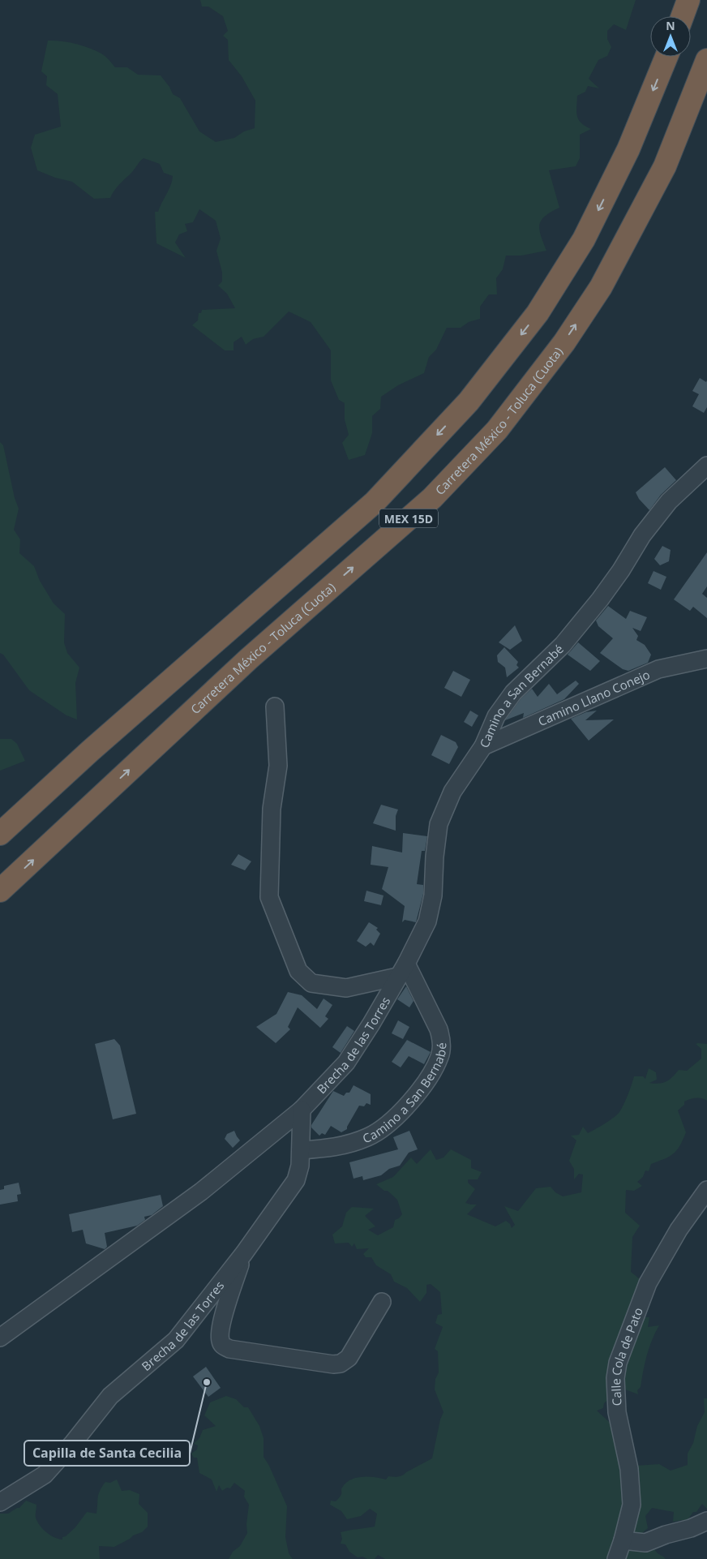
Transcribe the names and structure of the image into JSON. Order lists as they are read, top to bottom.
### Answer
{
  "streets": {
    "highway": ["Carretera México - Toluca (Cuota)", "MEX 15D"],
    "street": [
      "Camino a San Bernabé",
      "Camino Llano Conejo",
      "Brecha de las Torres",
      "Calle Cola de Pato"
    ]
  },
  "crossings": [
    ["Camino a San Bernabé", "Camino Llano Conejo"],
    ["Camino a San Bernabé", "Brecha de las Torres"]
  ],
  "places": ["Capilla de Santa Cecilia"],
  "north": "top"
}
